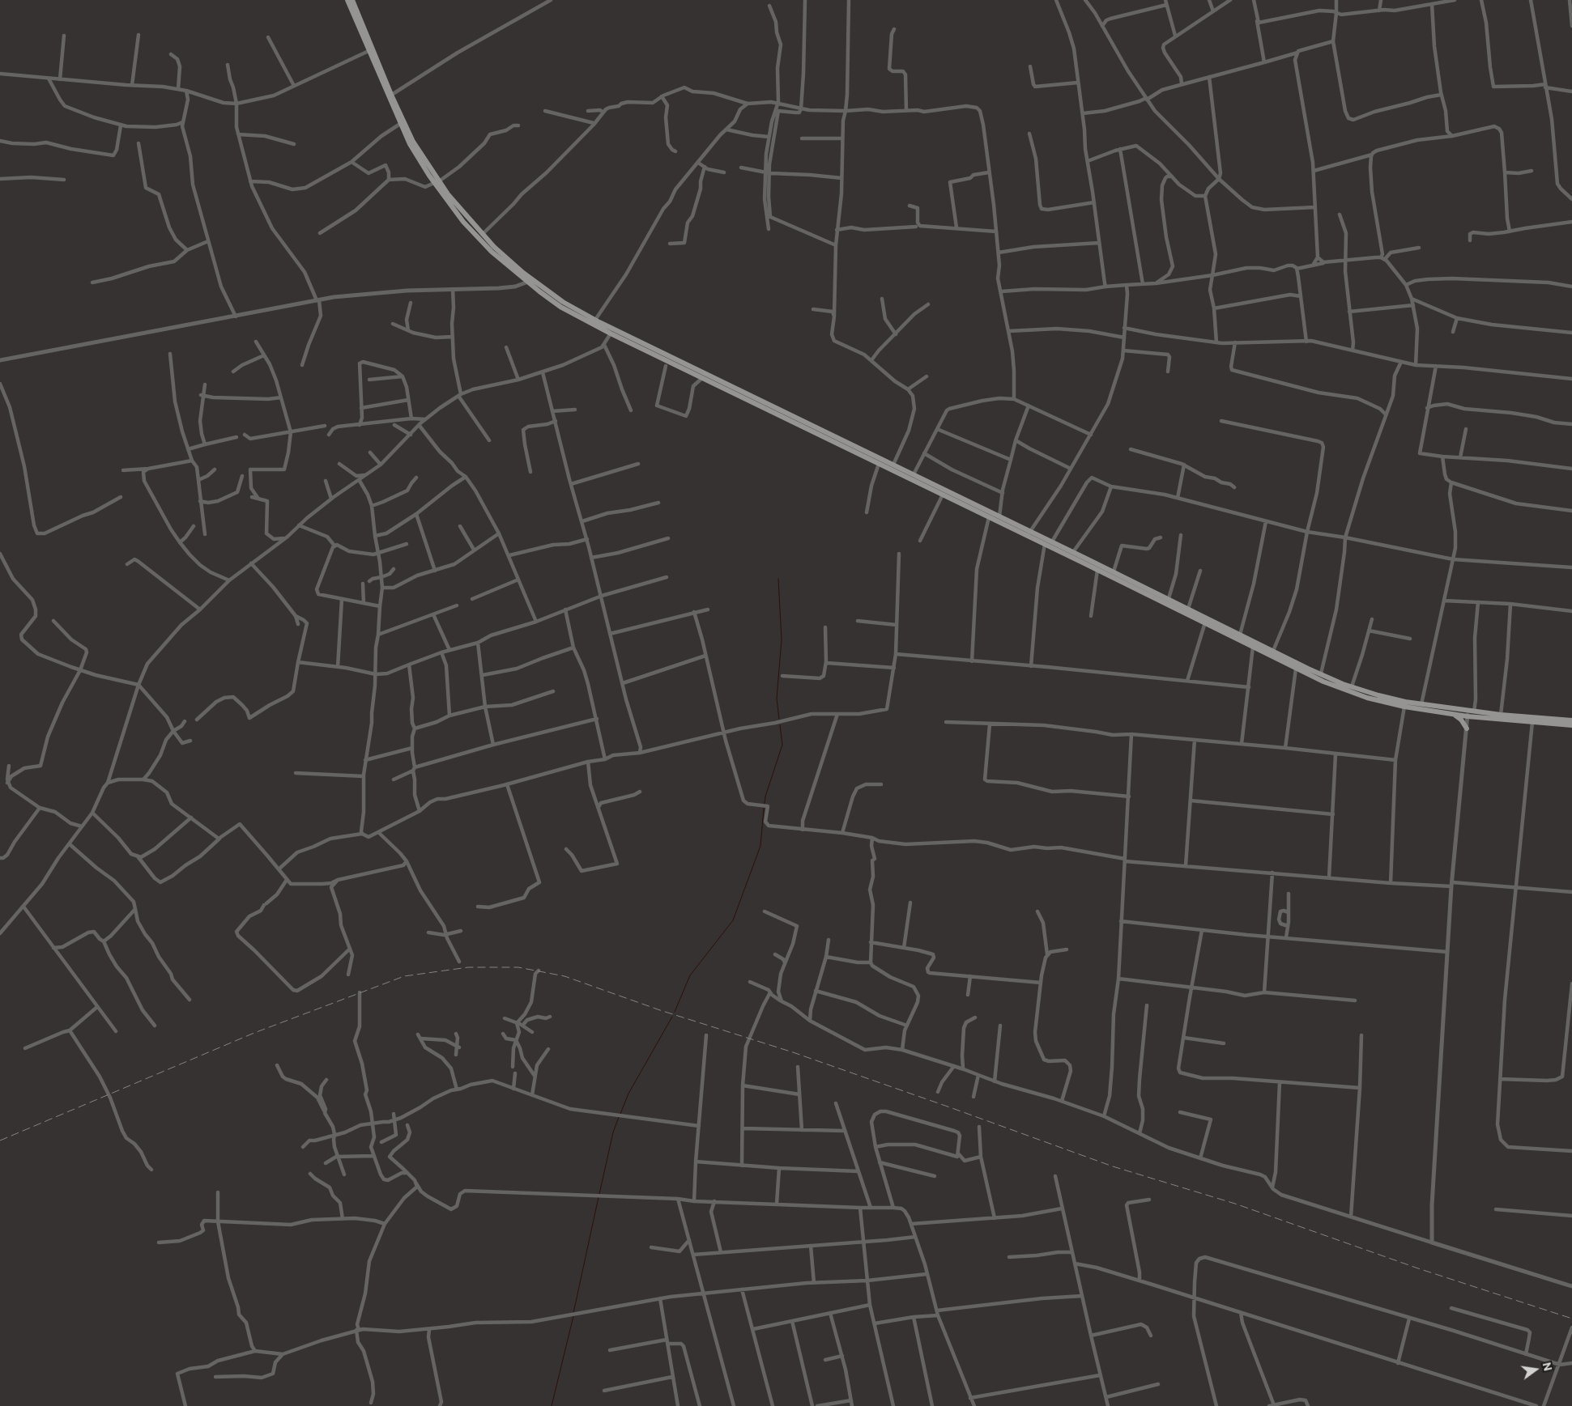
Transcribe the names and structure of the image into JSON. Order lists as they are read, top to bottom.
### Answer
{
  "north": "right"
}
